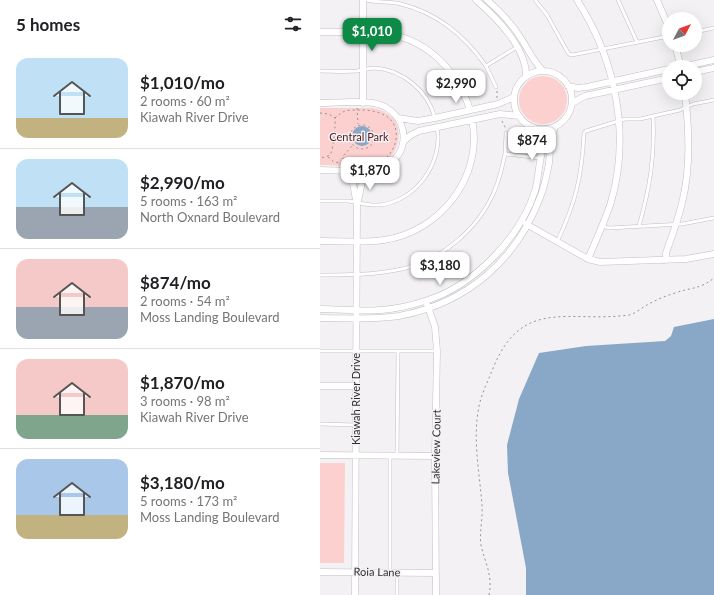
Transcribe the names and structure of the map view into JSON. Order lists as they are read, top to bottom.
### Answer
{
  "streets": {
    "street": ["Kiawah River Drive", "Lakeview Court", "Roia Lane"]
  },
  "crossings": [
    ["Kiawah River Drive", "Roia Lane"],
    ["Lakeview Court", "Roia Lane"]
  ],
  "parks": ["Central Park"],
  "north": "top right",
  "page": {
    "heading": "5 homes",
    "price": [
      "$1,010",
      "$2,990",
      "$874",
      "$1,870",
      "$3,180"
    ],
    "list": [
      {
        "name": "$1,010/mo",
        "note": "2 rooms · 60 m² · Kiawah River Drive"
      },
      {
        "name": "$2,990/mo",
        "note": "5 rooms · 163 m² · North Oxnard Boulevard"
      },
      {
        "name": "$874/mo",
        "note": "2 rooms · 54 m² · Moss Landing Boulevard"
      },
      {
        "name": "$1,870/mo",
        "note": "3 rooms · 98 m² · Kiawah River Drive"
      },
      {
        "name": "$3,180/mo",
        "note": "5 rooms · 173 m² · Moss Landing Boulevard"
      }
    ]
  }
}
